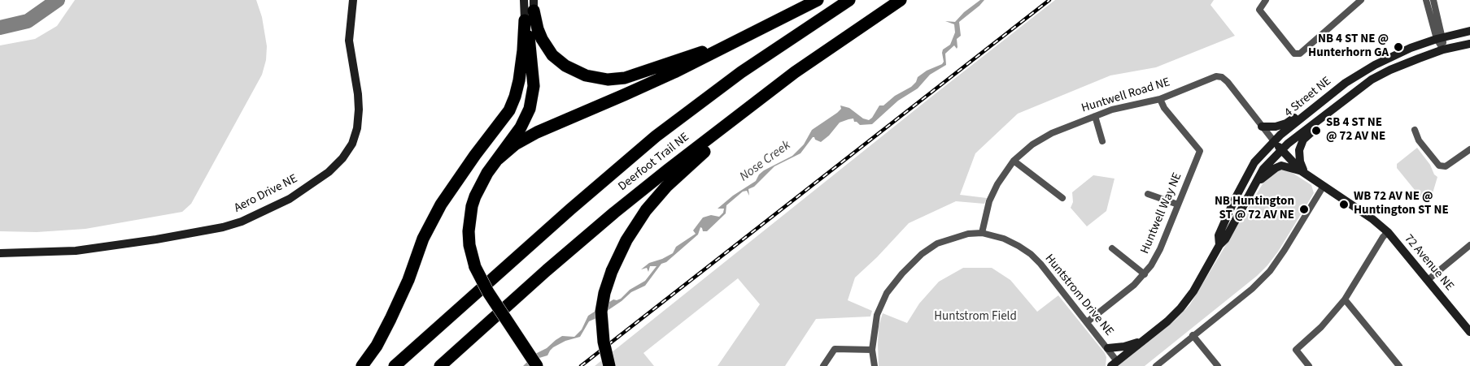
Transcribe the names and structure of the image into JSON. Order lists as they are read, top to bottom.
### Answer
{
  "streets": {
    "highway": ["Deerfoot Trail NE"],
    "street": [
      "Huntwell Road NE",
      "4 Street NE",
      "Aero Drive NE",
      "Huntwell Way NE",
      "72 Avenue NE",
      "Huntstrom Drive NE"
    ]
  },
  "crossings": [
    ["Huntwell Road NE", "4 Street NE"],
    ["Huntwell Road NE", "Huntwell Way NE"],
    ["Huntwell Road NE", "72 Avenue NE"],
    ["Huntwell Road NE", "Huntstrom Drive NE"],
    ["4 Street NE", "72 Avenue NE"],
    ["4 Street NE", "Huntstrom Drive NE"],
    ["Huntwell Way NE", "Huntstrom Drive NE"]
  ],
  "water": ["Nose Creek"],
  "parks": ["Huntstrom Field"],
  "places": [
    "NB 4 ST NE @ Hunterhorn GA",
    "SB 4 ST NE @ 72 AV NE",
    "WB 72 AV NE @ Huntington ST NE",
    "NB Huntington ST @ 72 AV NE"
  ]
}
